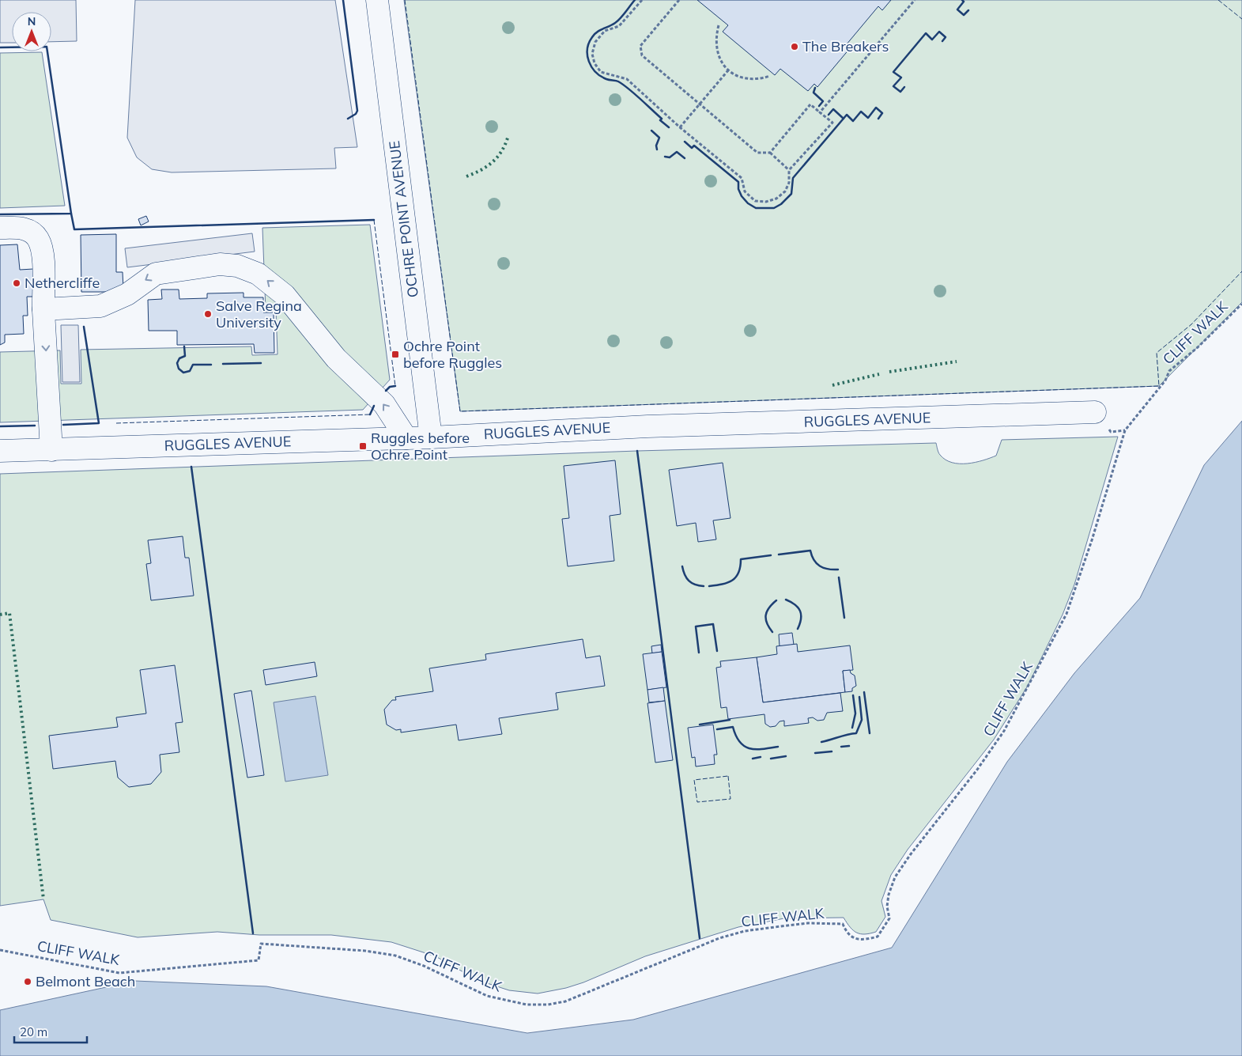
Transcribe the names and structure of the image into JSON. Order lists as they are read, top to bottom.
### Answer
{
  "streets": {
    "street": ["OCHRE POINT AVENUE", "RUGGLES AVENUE"],
    "path": ["CLIFF WALK"]
  },
  "crossings": [
    ["OCHRE POINT AVENUE", "RUGGLES AVENUE"]
  ],
  "places": {
    "other": [
      "The Breakers",
      "Nethercliffe",
      "Salve Regina University",
      "Belmont Beach"
    ],
    "transit": ["Ochre Point before Ruggles", "Ruggles before Ochre Point"]
  },
  "scale_bar": "20 m",
  "north": "top"
}
